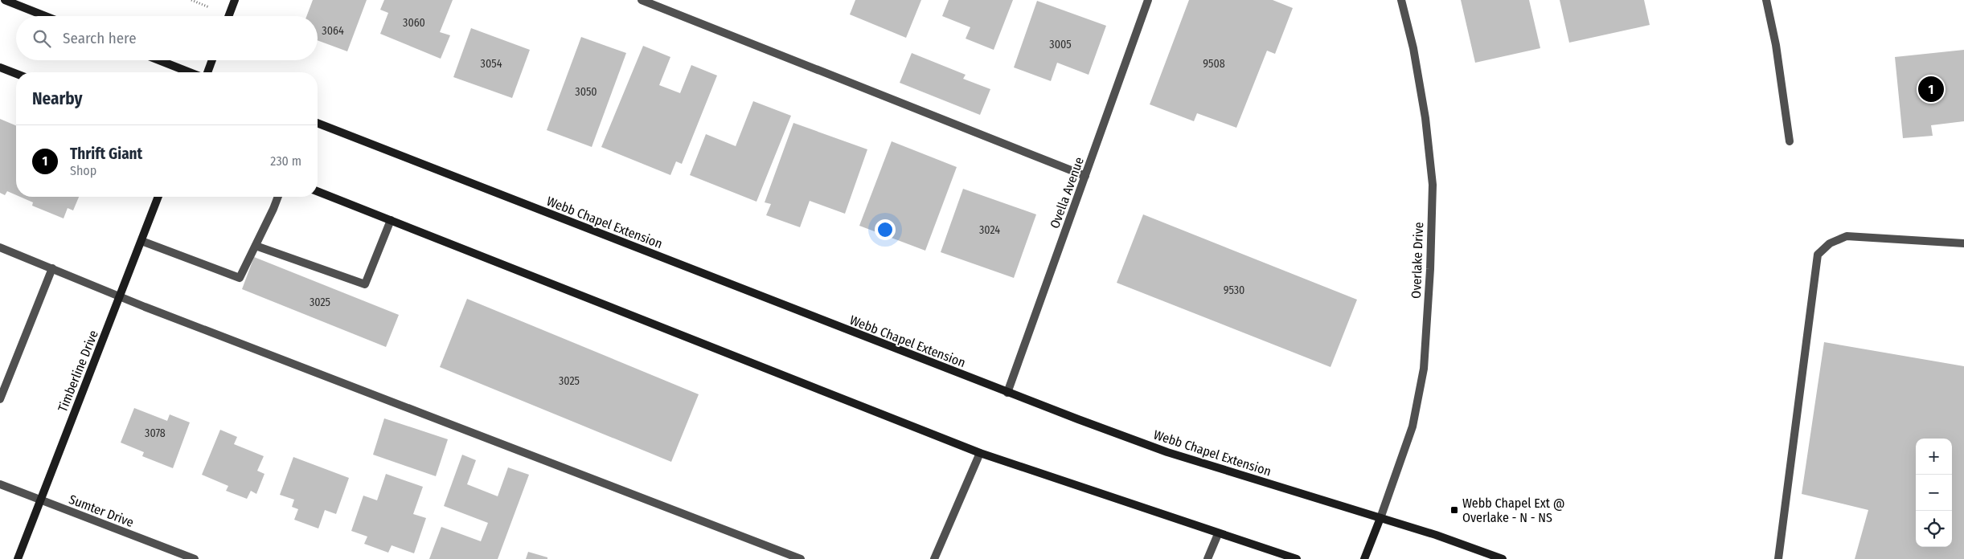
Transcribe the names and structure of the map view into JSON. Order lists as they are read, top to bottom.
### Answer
{
  "streets": {
    "main road": ["Webb Chapel Extension", "Timberline Drive"],
    "street": ["Ovella Avenue", "Overlake Drive", "Sumter Drive"]
  },
  "crossings": [
    ["Ovella Avenue", "Webb Chapel Extension"],
    ["Webb Chapel Extension", "Overlake Drive"],
    ["Timberline Drive", "Sumter Drive"]
  ],
  "places": {
    "transit": ["Webb Chapel Ext @ Overlake - N - NS"]
  },
  "house_numbers": [
    "3060",
    "3064",
    "3005",
    "3054",
    "9508",
    "3050",
    "3024",
    "9530",
    "3025",
    "3025",
    "3078"
  ],
  "page": {
    "search": "Search here",
    "heading": "Nearby",
    "pins": "1",
    "list": [
      {
        "mark": "1",
        "name": "Thrift Giant",
        "note": "Shop",
        "value": "230 m"
      }
    ],
    "map_buttons": ["+", "−"]
  }
}
